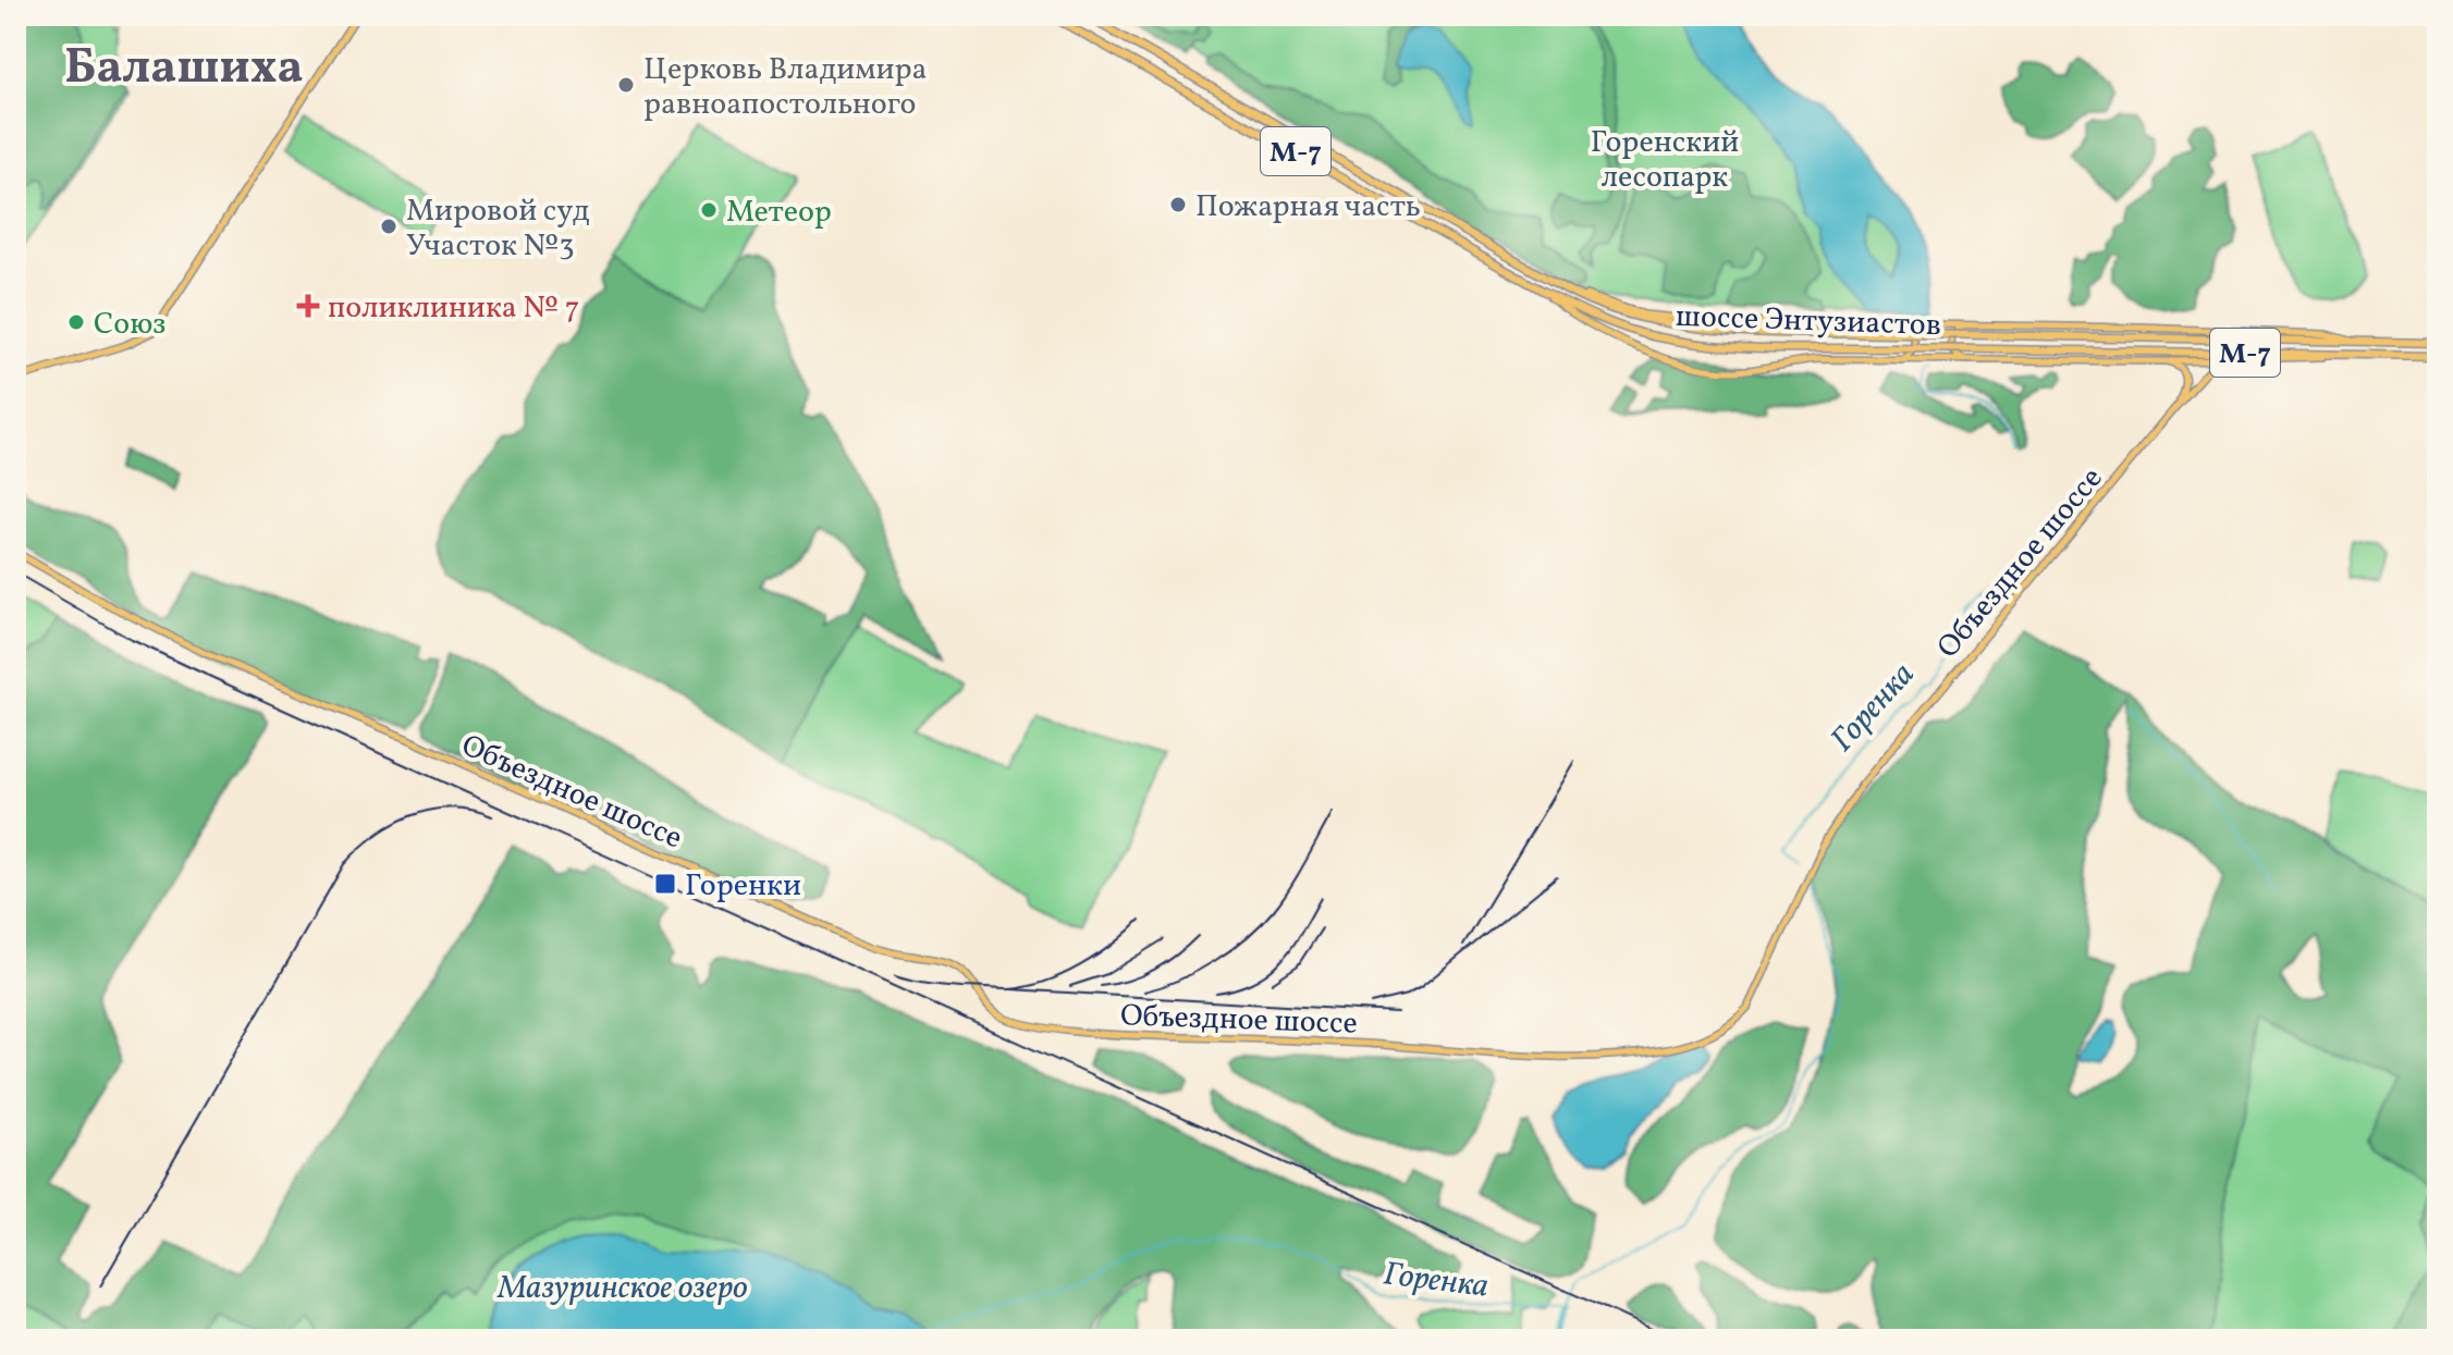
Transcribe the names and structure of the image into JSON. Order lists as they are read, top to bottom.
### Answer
{
  "streets": {
    "highway": ["М-7", "шоссе Энтузиастов"],
    "main road": ["Объездное шоссе"]
  },
  "districts": ["Балашиха"],
  "water": ["Горенка", "Мазуринское озеро"],
  "parks": ["Горенский лесопарк"],
  "places": {
    "other": [
      "Церковь Владимира равноапостольного",
      "Пожарная часть",
      "Метеор",
      "Мировой суд Участок №3",
      "Союз"
    ],
    "health": ["поликлиника № 7"],
    "transit": ["Горенки"]
  }
}
